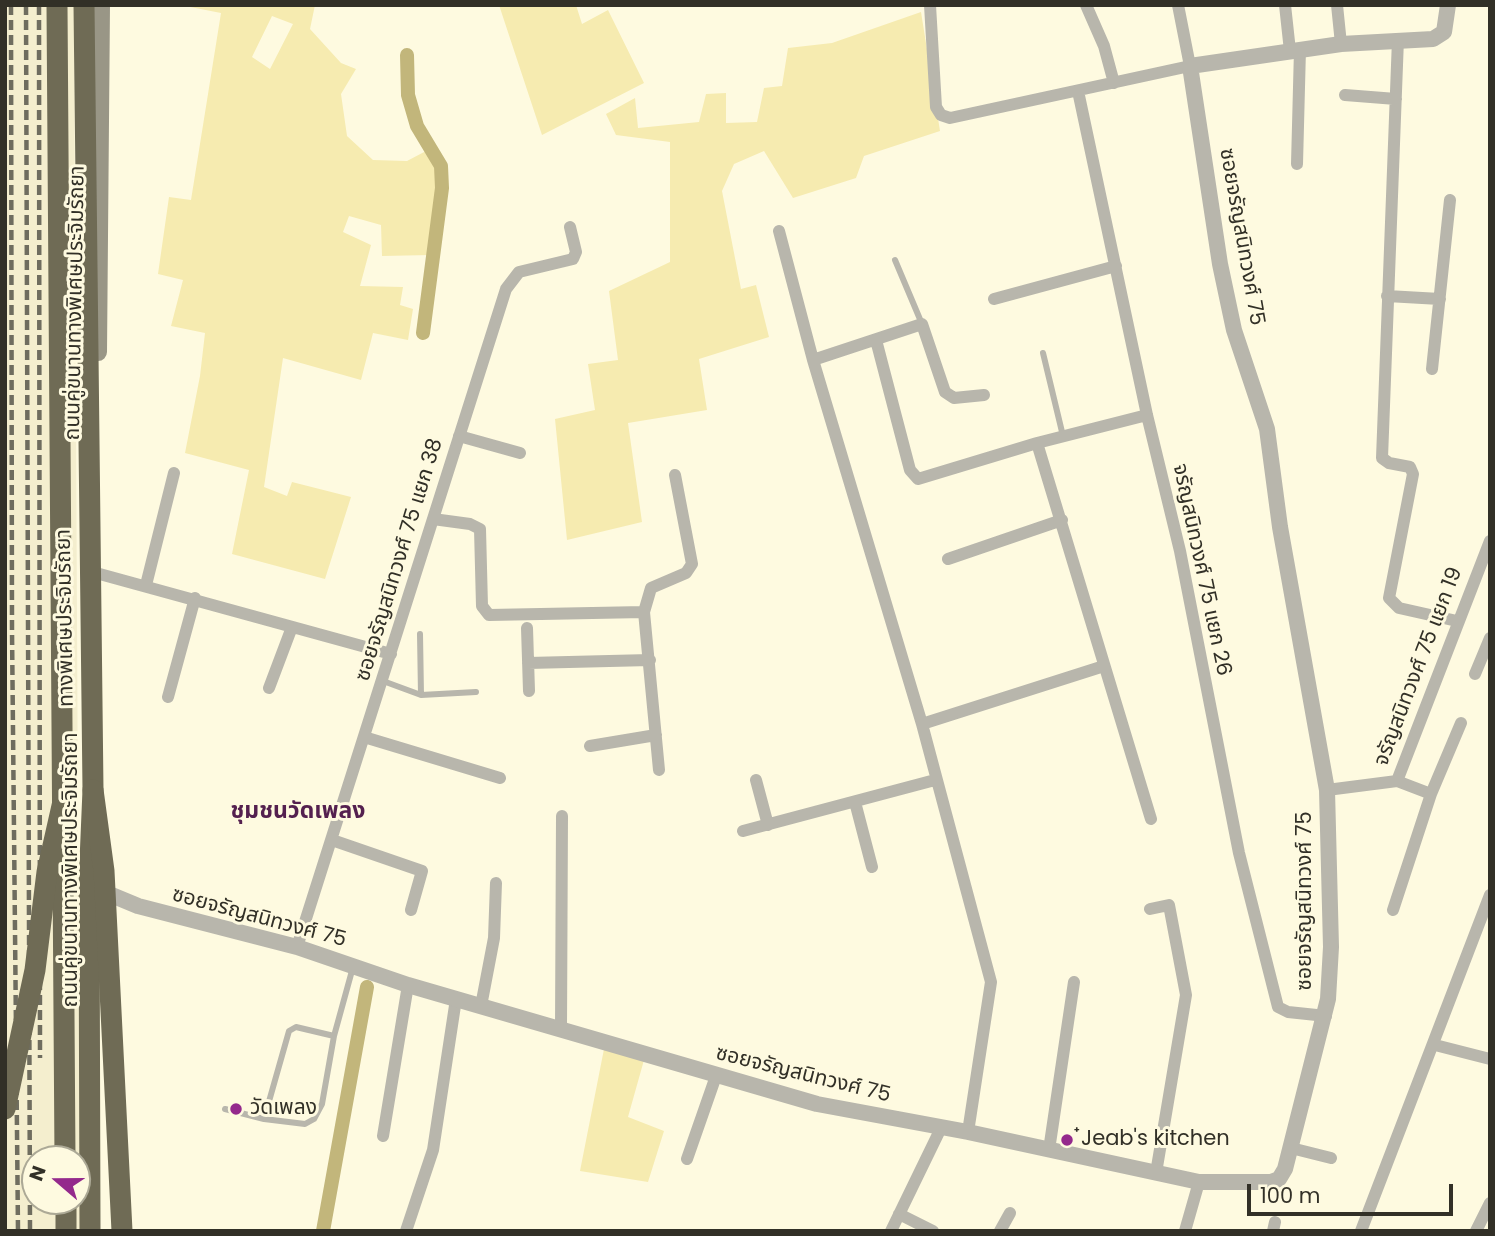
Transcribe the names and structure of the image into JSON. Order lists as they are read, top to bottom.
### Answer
{
  "streets": {
    "highway": ["ทางพิเศษประจิมรัถยา"],
    "main road": ["ถนนคู่ขนานทางพิเศษประจิมรัถยา"],
    "street": [
      "ซอยจรัญสนิทวงศ์ 75",
      "ซอยจรัญสนิทวงศ์ 75 แยก 38",
      "จรัญสนิทวงศ์ 75 แยก 26",
      "จรัญสนิทวงศ์ 75 แยก 19"
    ]
  },
  "crossings": [
    ["ซอยจรัญสนิทวงศ์ 75", "ถนนคู่ขนานทางพิเศษประจิมรัถยา"],
    ["ซอยจรัญสนิทวงศ์ 75", "ซอยจรัญสนิทวงศ์ 75 แยก 38"],
    ["ซอยจรัญสนิทวงศ์ 75", "จรัญสนิทวงศ์ 75 แยก 26"],
    ["ซอยจรัญสนิทวงศ์ 75", "จรัญสนิทวงศ์ 75 แยก 19"],
    ["ถนนคู่ขนานทางพิเศษประจิมรัถยา", "ทางพิเศษประจิมรัถยา"]
  ],
  "districts": ["ชุมชนวัดเพลง"],
  "places": ["วัดเพลง", "๋Jeab's kitchen"],
  "scale_bar": "100 m",
  "north": "left"
}
